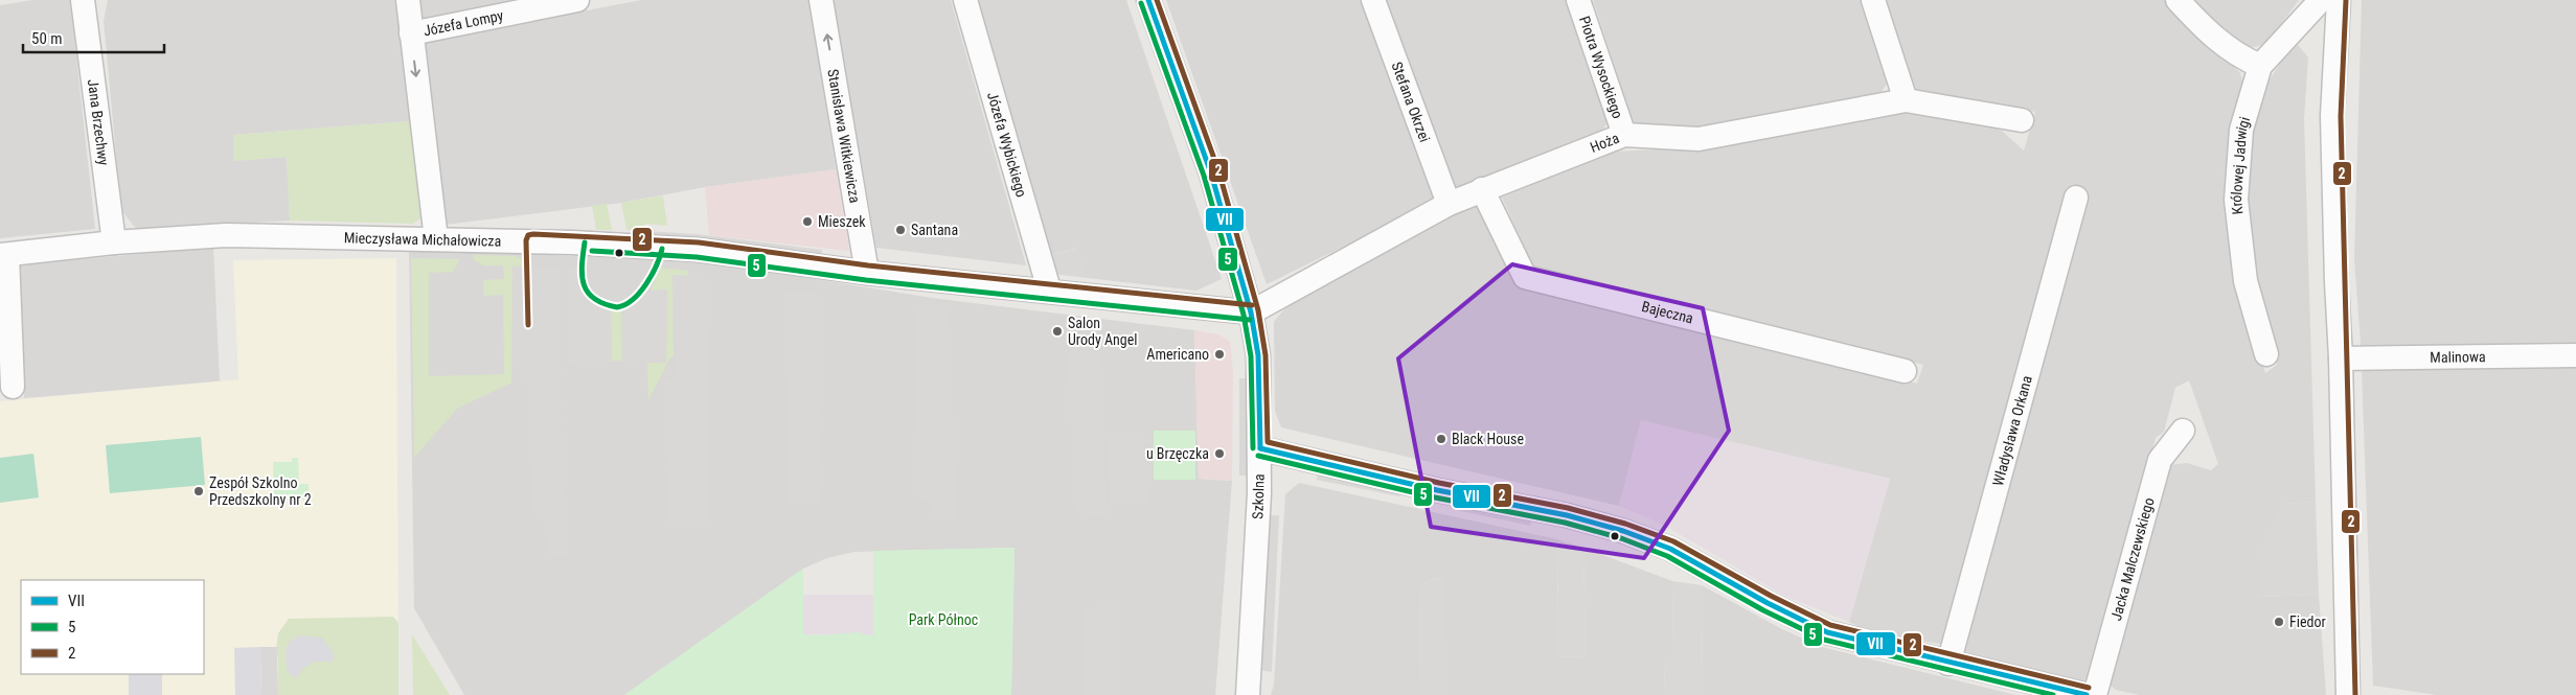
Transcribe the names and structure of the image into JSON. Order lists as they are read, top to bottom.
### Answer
{
  "streets": {
    "street": [
      "Józefa Lompy",
      "Piotra Wysockiego",
      "Stefana Okrzei",
      "Jana Brzechwy",
      "Stanisława Witkiewicza",
      "Hoża",
      "Józefa Wybickiego",
      "Królowej Jadwigi",
      "Mieczysława Michałowicza",
      "Bajeczna",
      "Malinowa",
      "Władysława Orkana",
      "Szkolna",
      "Jacka Malczewskiego"
    ]
  },
  "crossings": [
    ["Piotra Wysockiego", "Hoża"],
    ["Stefana Okrzei", "Hoża"],
    ["Jana Brzechwy", "Mieczysława Michałowicza"],
    ["Stanisława Witkiewicza", "Mieczysława Michałowicza"],
    ["Hoża", "Mieczysława Michałowicza"],
    ["Hoża", "Bajeczna"],
    ["Hoża", "Szkolna"],
    ["Józefa Wybickiego", "Mieczysława Michałowicza"],
    ["Mieczysława Michałowicza", "Szkolna"]
  ],
  "one_way": ["Stanisława Witkiewicza"],
  "parks": ["Park Północ"],
  "places": [
    "Mieszek",
    "Santana",
    "Salon Urody Angel",
    "Americano",
    "Black House",
    "u Brzęczka",
    "Zespół Szkolno Przedszkolny nr 2",
    "Fiedor"
  ],
  "lines": ["transit line VII", "transit line 2", "transit line 5"],
  "legend": ["VII", "5", "2"],
  "scale_bar": "50 m"
}
